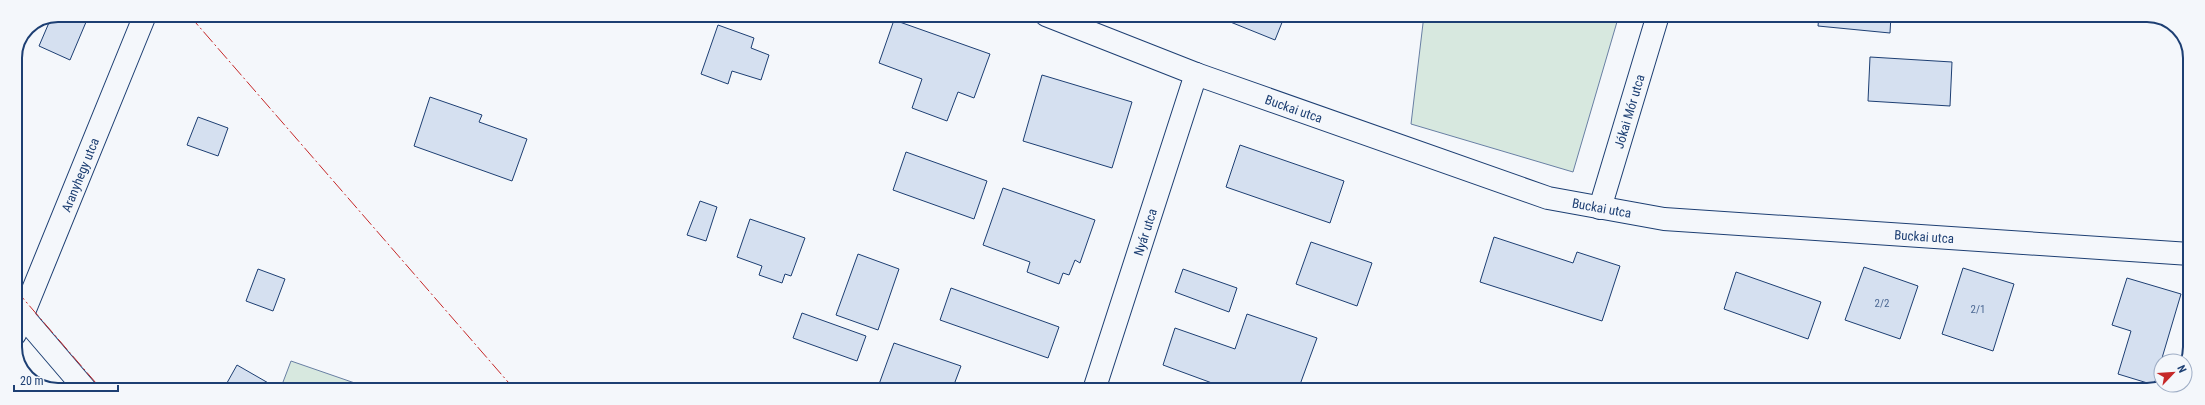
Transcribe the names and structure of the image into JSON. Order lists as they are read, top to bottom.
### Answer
{
  "streets": {
    "street": [
      "Buckai utca",
      "Jókai Mór utca",
      "Aranyhegy utca",
      "Nyár utca"
    ]
  },
  "crossings": [
    ["Buckai utca", "Jókai Mór utca"],
    ["Buckai utca", "Nyár utca"]
  ],
  "house_numbers": ["2/2", "2/1"],
  "scale_bar": "20 m",
  "north": "top right"
}
